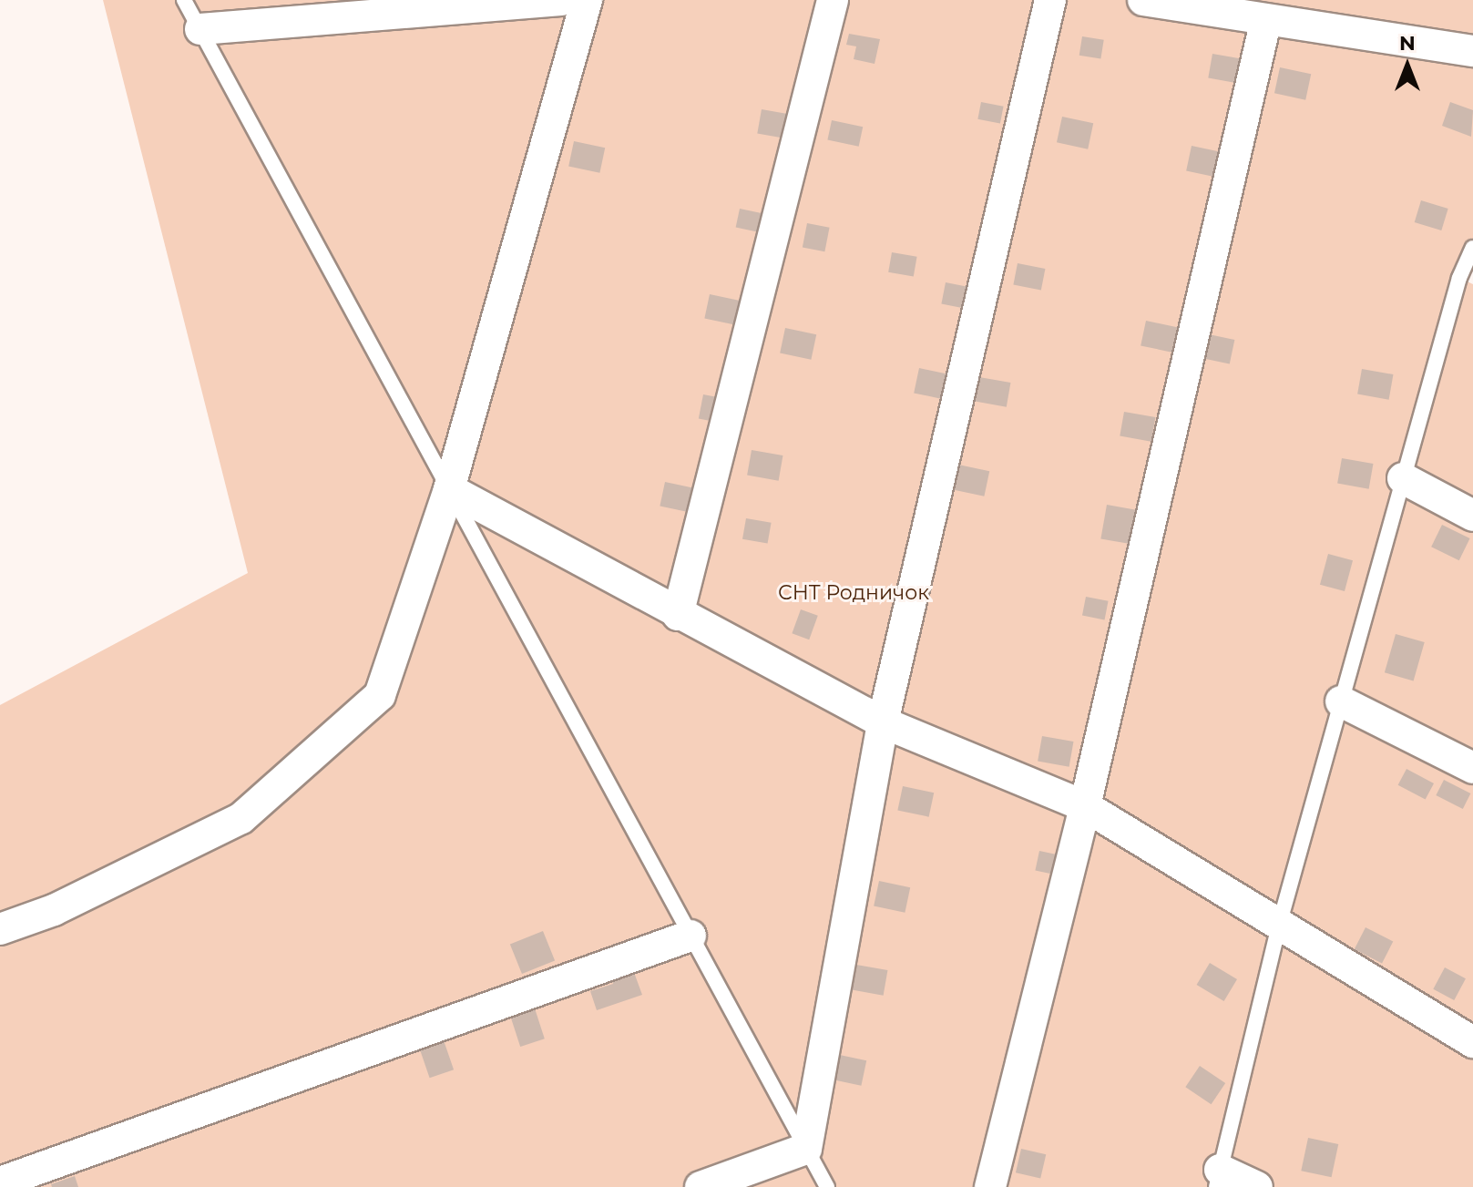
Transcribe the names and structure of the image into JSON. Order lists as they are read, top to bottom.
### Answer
{
  "parks": ["СНТ Родничок"],
  "north": "top"
}
